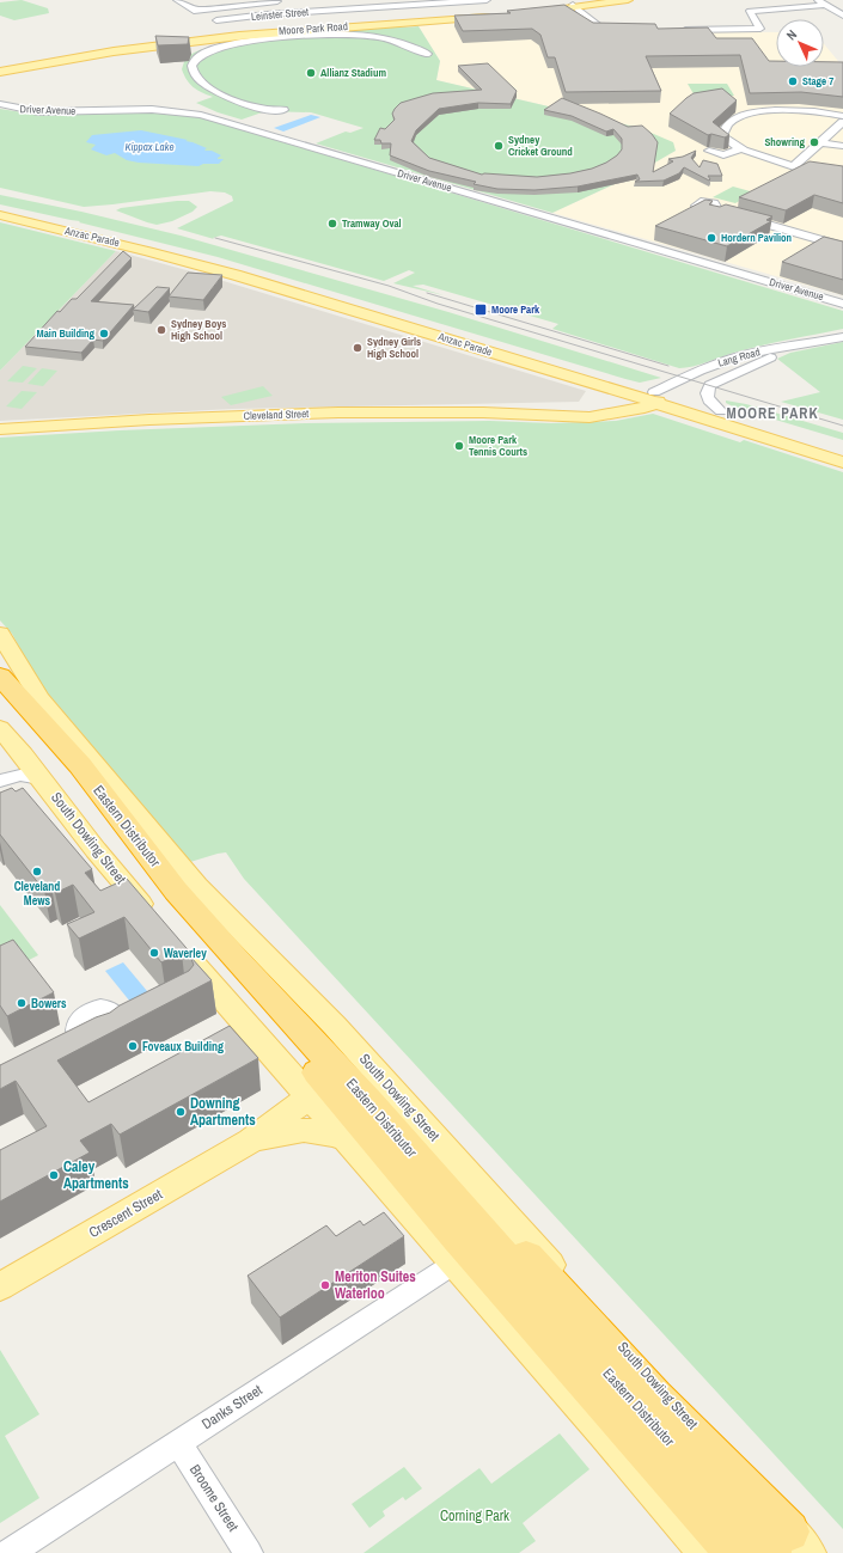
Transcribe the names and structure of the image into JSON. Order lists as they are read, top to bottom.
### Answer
{
  "streets": {
    "highway": ["Eastern Distributor"],
    "main road": [
      "Moore Park Road",
      "Anzac Parade",
      "Cleveland Street",
      "South Dowling Street",
      "Crescent Street"
    ],
    "street": [
      "Leinster Street",
      "Driver Avenue",
      "Lang Road",
      "Danks Street",
      "Broome Street"
    ]
  },
  "crossings": [
    ["Anzac Parade", "Lang Road"],
    ["Anzac Parade", "Cleveland Street"],
    ["Lang Road", "Cleveland Street"],
    ["Eastern Distributor", "South Dowling Street"],
    ["Danks Street", "Broome Street"]
  ],
  "districts": ["MOORE PARK"],
  "water": ["Kippax Lake"],
  "parks": ["Corning Park"],
  "places": {
    "other": [
      "Allianz Stadium",
      "Stage 7",
      "Showring",
      "Sydney Cricket Ground",
      "Tramway Oval",
      "Hordern Pavilion",
      "Sydney Boys High School",
      "Main Building",
      "Sydney Girls High School",
      "Moore Park Tennis Courts",
      "Cleveland Mews",
      "Waverley",
      "Bowers",
      "Foveaux Building",
      "Downing Apartments",
      "Caley Apartments",
      "Meriton Suites Waterloo"
    ],
    "transit": ["Moore Park"]
  },
  "north": "top left"
}
